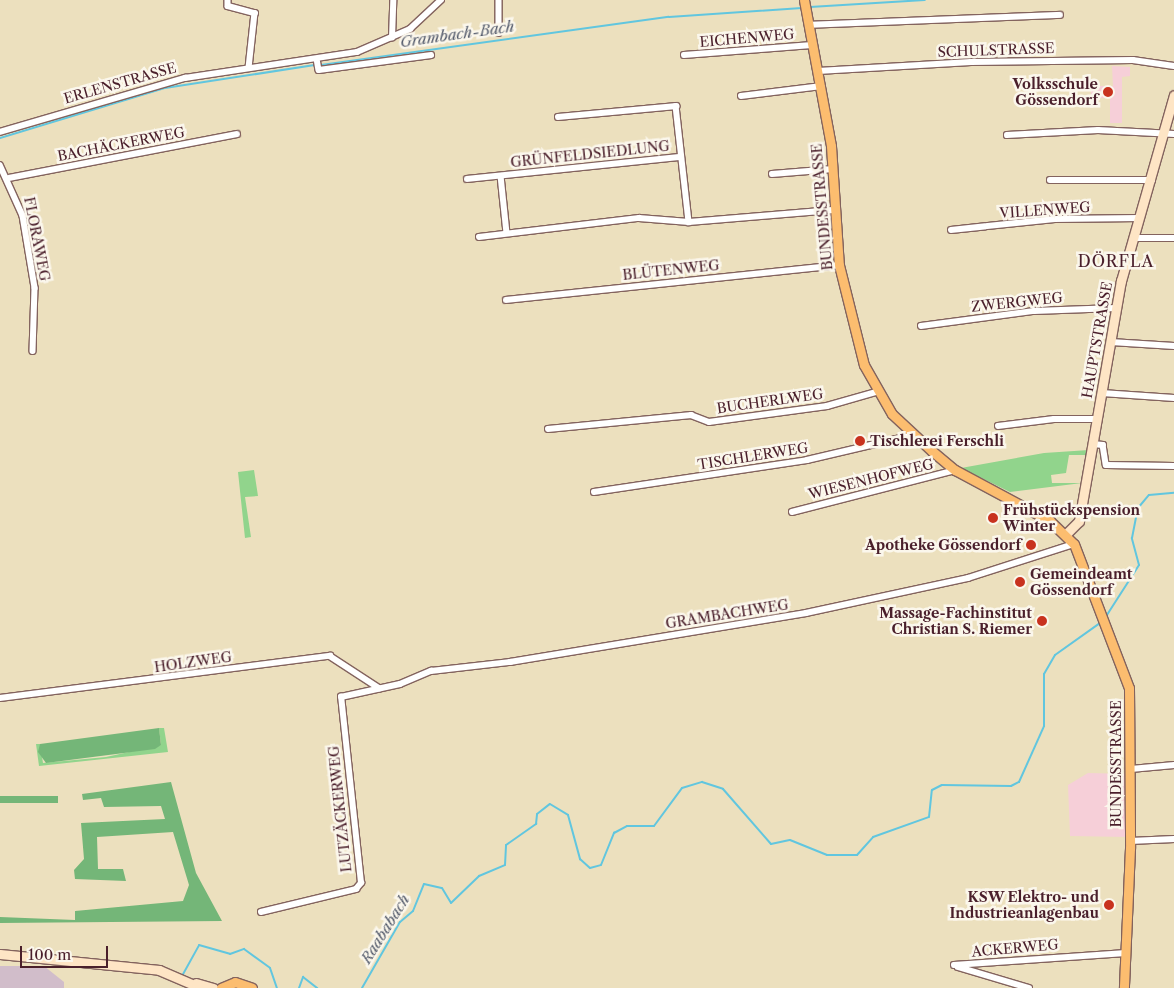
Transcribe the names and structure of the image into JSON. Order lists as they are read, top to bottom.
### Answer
{
  "streets": {
    "main road": ["BUNDESSTRASSE", "HAUPTSTRASSE"],
    "street": [
      "EICHENWEG",
      "SCHULSTRASSE",
      "ERLENSTRASSE",
      "BACHÄCKERWEG",
      "GRÜNFELDSIEDLUNG",
      "VILLENWEG",
      "FLORAWEG",
      "BLÜTENWEG",
      "ZWERGWEG",
      "BUCHERLWEG",
      "TISCHLERWEG",
      "WIESENHOFWEG",
      "GRAMBACHWEG",
      "HOLZWEG",
      "LUTZÄCKERWEG",
      "ACKERWEG"
    ]
  },
  "crossings": [
    ["EICHENWEG", "BUNDESSTRASSE"],
    ["SCHULSTRASSE", "BUNDESSTRASSE"],
    ["BACHÄCKERWEG", "FLORAWEG"],
    ["BUNDESSTRASSE", "BLÜTENWEG"],
    ["BUNDESSTRASSE", "HAUPTSTRASSE"],
    ["BUNDESSTRASSE", "BUCHERLWEG"],
    ["BUNDESSTRASSE", "TISCHLERWEG"],
    ["BUNDESSTRASSE", "WIESENHOFWEG"],
    ["BUNDESSTRASSE", "GRAMBACHWEG"],
    ["BUNDESSTRASSE", "ACKERWEG"],
    ["VILLENWEG", "HAUPTSTRASSE"],
    ["ZWERGWEG", "HAUPTSTRASSE"],
    ["GRAMBACHWEG", "HOLZWEG"],
    ["GRAMBACHWEG", "LUTZÄCKERWEG"],
    ["HOLZWEG", "LUTZÄCKERWEG"]
  ],
  "districts": ["DÖRFLA"],
  "water": ["Grambach-Bach", "Raababach"],
  "places": [
    "Volksschule Gössendorf",
    "Tischlerei Ferschli",
    "Frühstückspension Winter",
    "Apotheke Gössendorf",
    "Gemeindeamt Gössendorf",
    "Massage-Fachinstitut Christian S. Riemer",
    "KSW Elektro- und Industrieanlagenbau"
  ],
  "scale_bar": "100 m"
}
